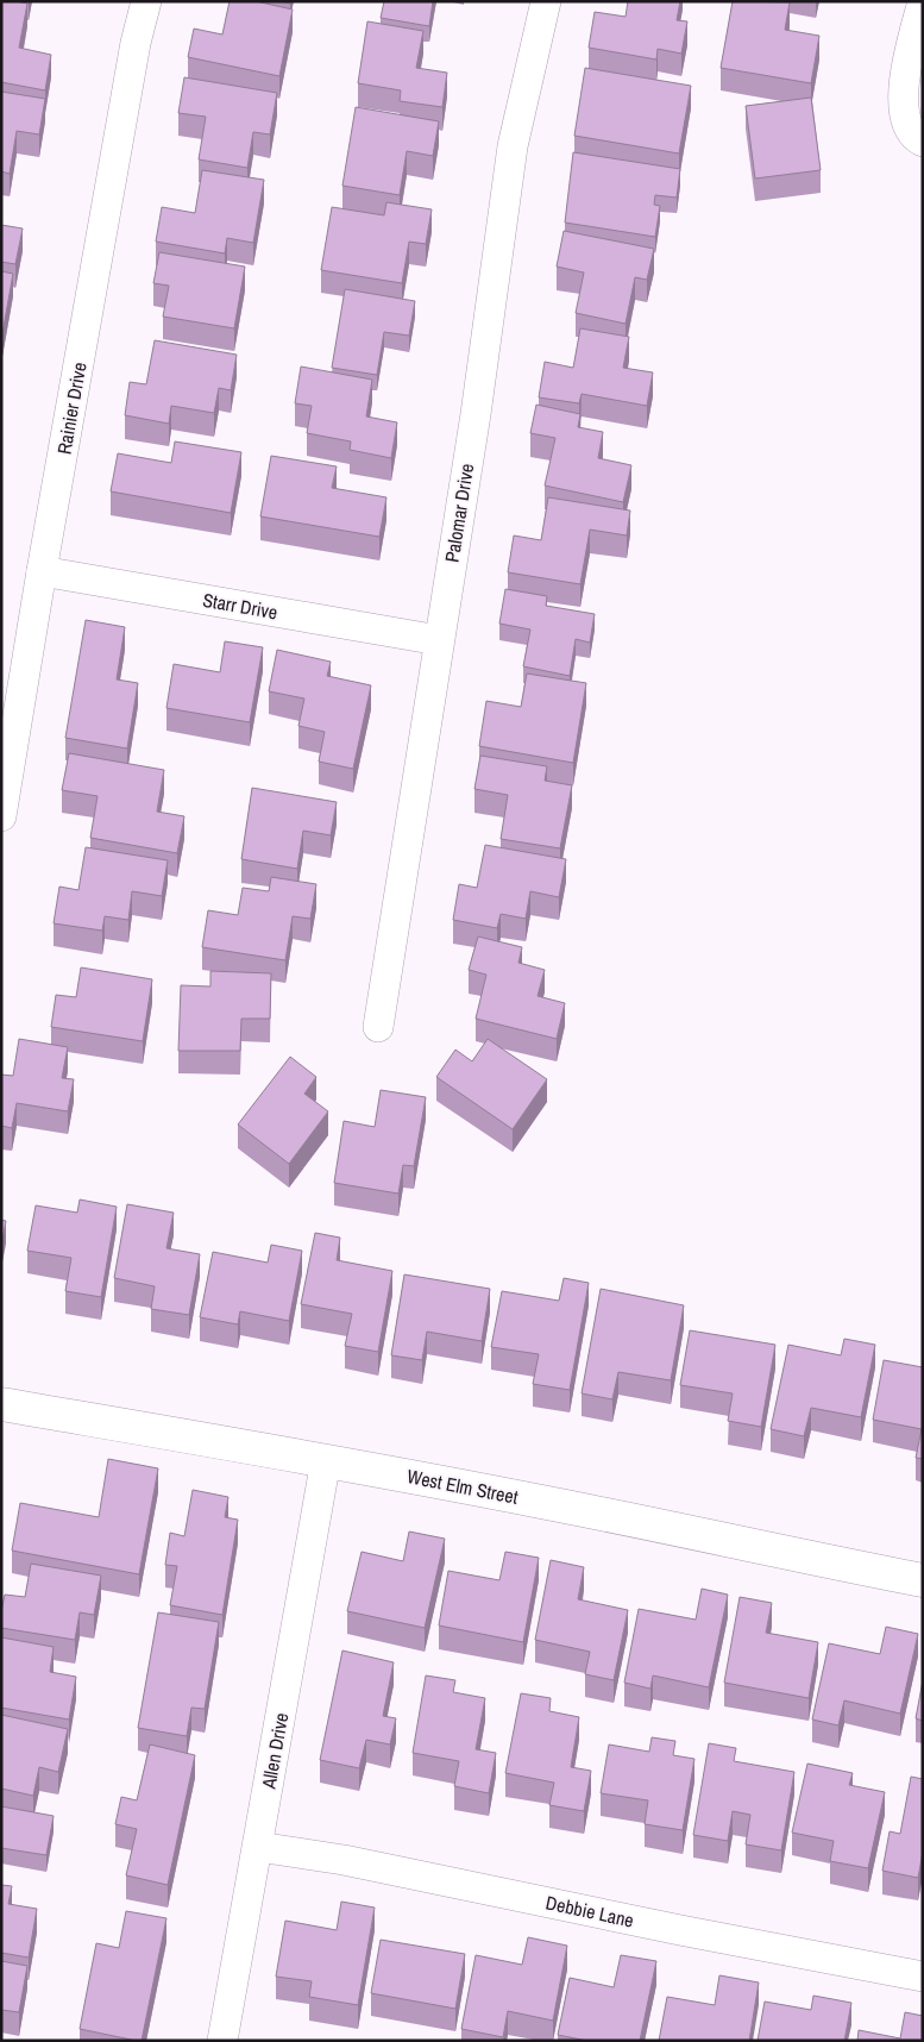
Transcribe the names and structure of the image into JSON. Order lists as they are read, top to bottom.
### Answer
{
  "streets": {
    "street": [
      "Rainier Drive",
      "Palomar Drive",
      "Starr Drive",
      "West Elm Street",
      "Allen Drive",
      "Debbie Lane"
    ]
  },
  "crossings": [
    ["Rainier Drive", "Starr Drive"],
    ["Palomar Drive", "Starr Drive"],
    ["West Elm Street", "Allen Drive"],
    ["Allen Drive", "Debbie Lane"]
  ]
}
